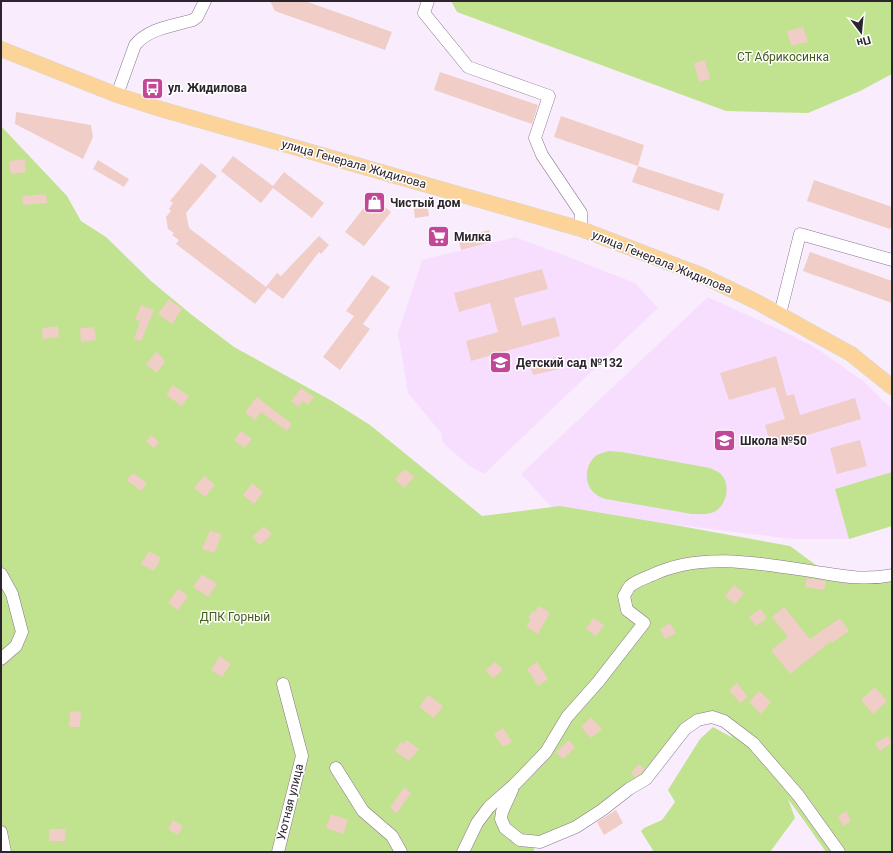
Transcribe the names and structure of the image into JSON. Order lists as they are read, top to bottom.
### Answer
{
  "streets": {
    "main road": ["улица Генерала Жидилова"],
    "street": ["Уютная улица"]
  },
  "parks": ["СТ Абрикосинка", "ДПК Горный"],
  "places": {
    "bus stop": ["ул. Жидилова"],
    "shop": ["Чистый дом"],
    "supermarket": ["Милка"],
    "school or university": ["Детский сад №132", "Школа №50"]
  },
  "north": "bottom"
}
